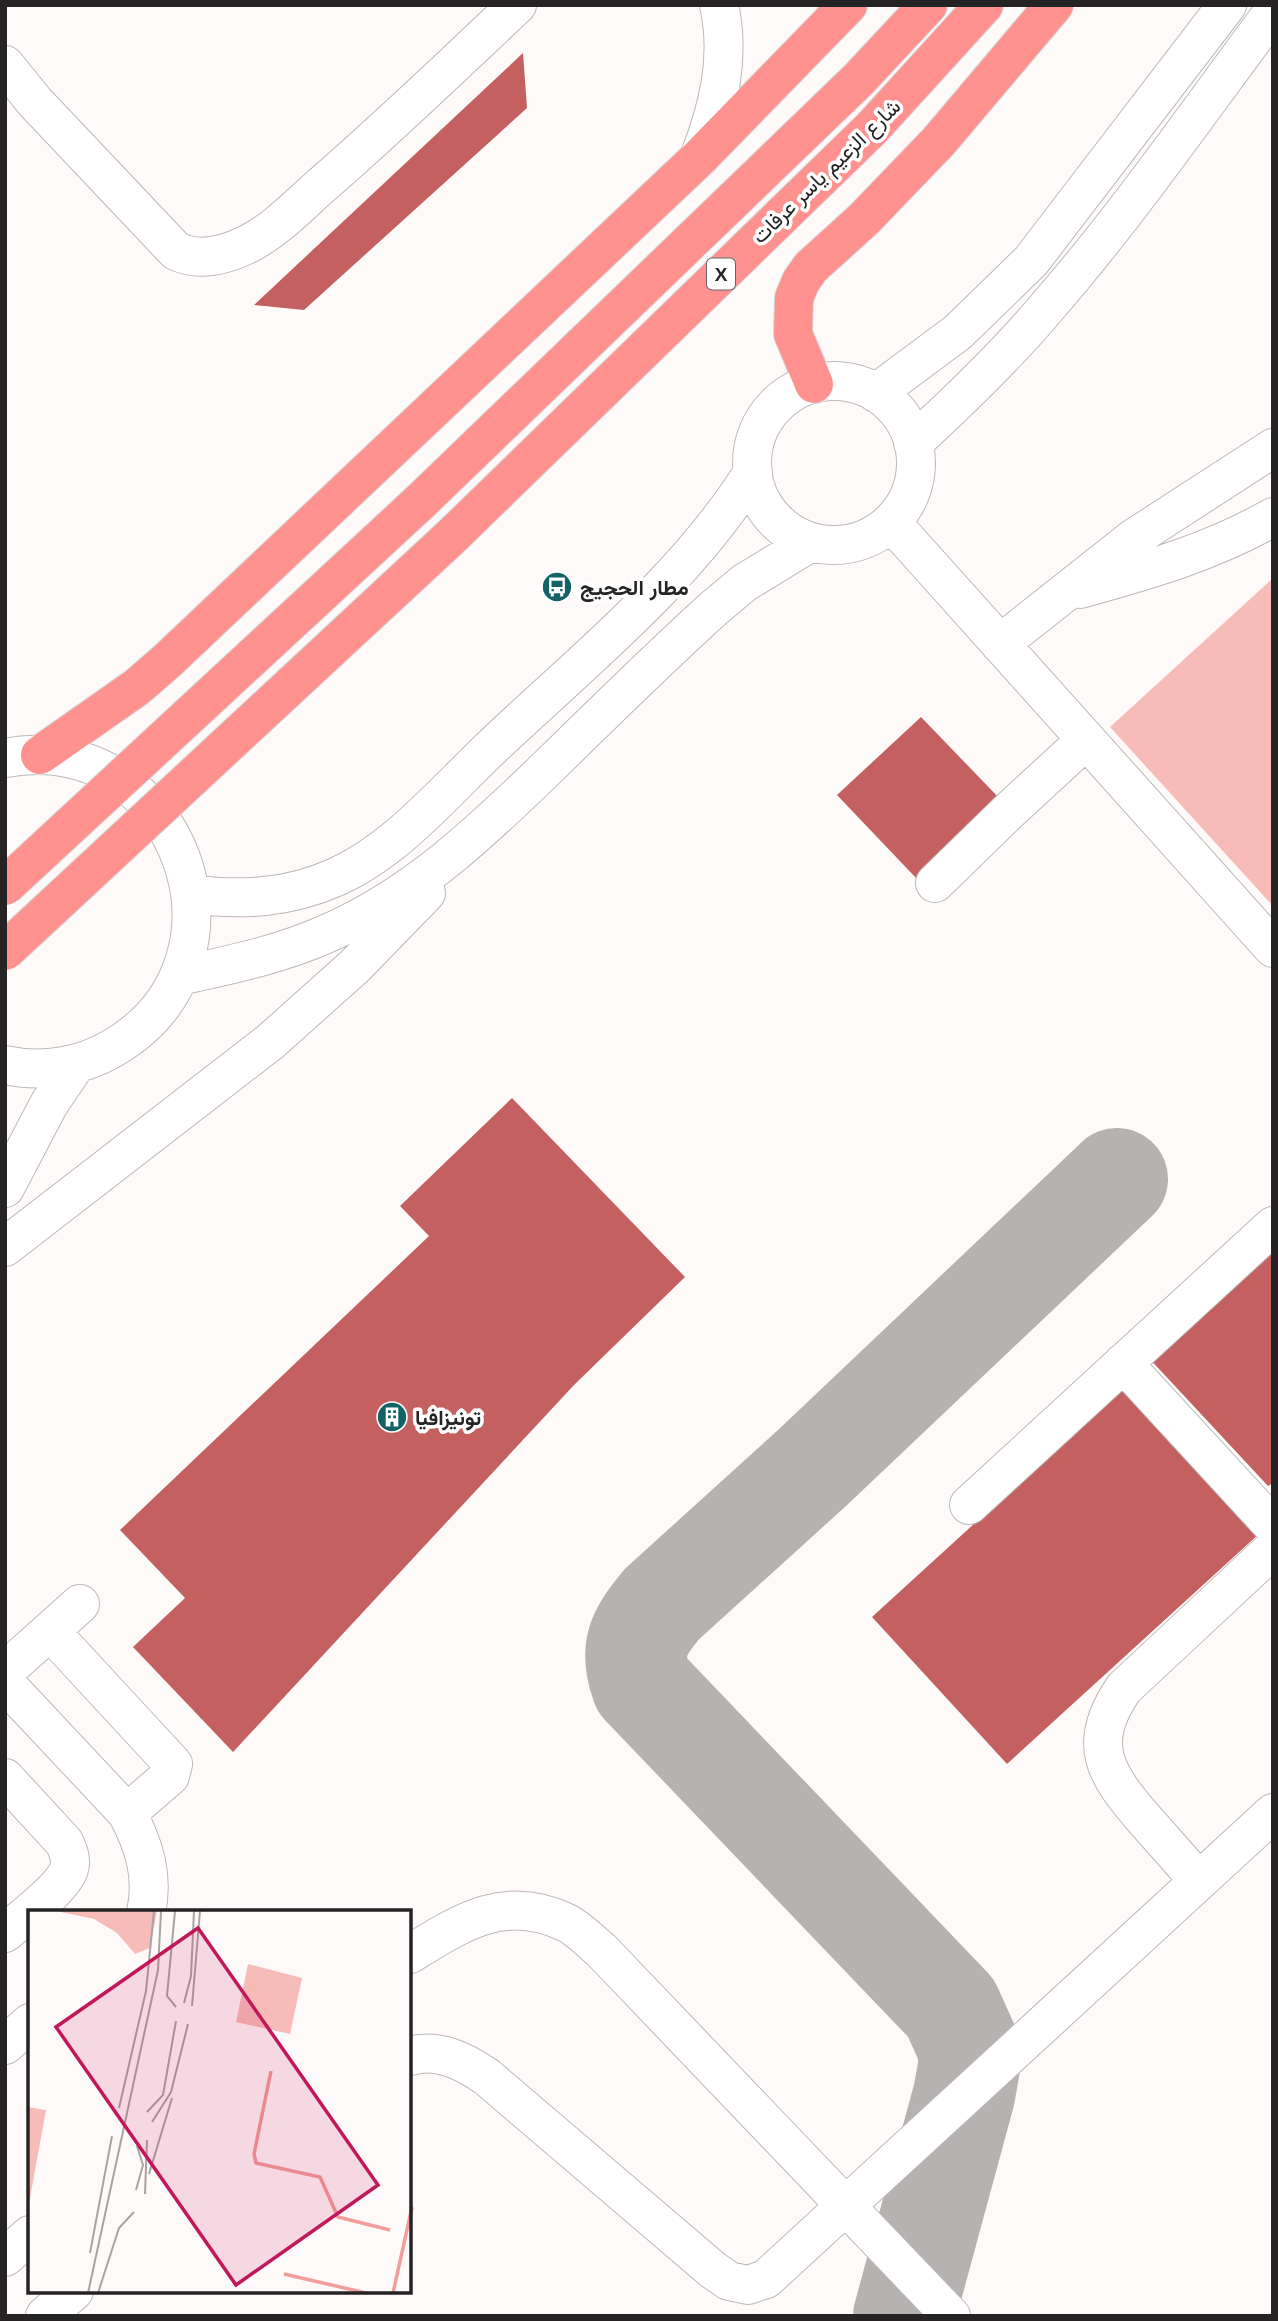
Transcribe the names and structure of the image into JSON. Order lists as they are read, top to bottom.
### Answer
{
  "streets": {
    "highway": ["شارع الزعيم ياسر عرفات", "X"]
  },
  "places": {
    "bus stop": ["مطار الحجيج"],
    "building": ["تونيزافيا"]
  }
}
